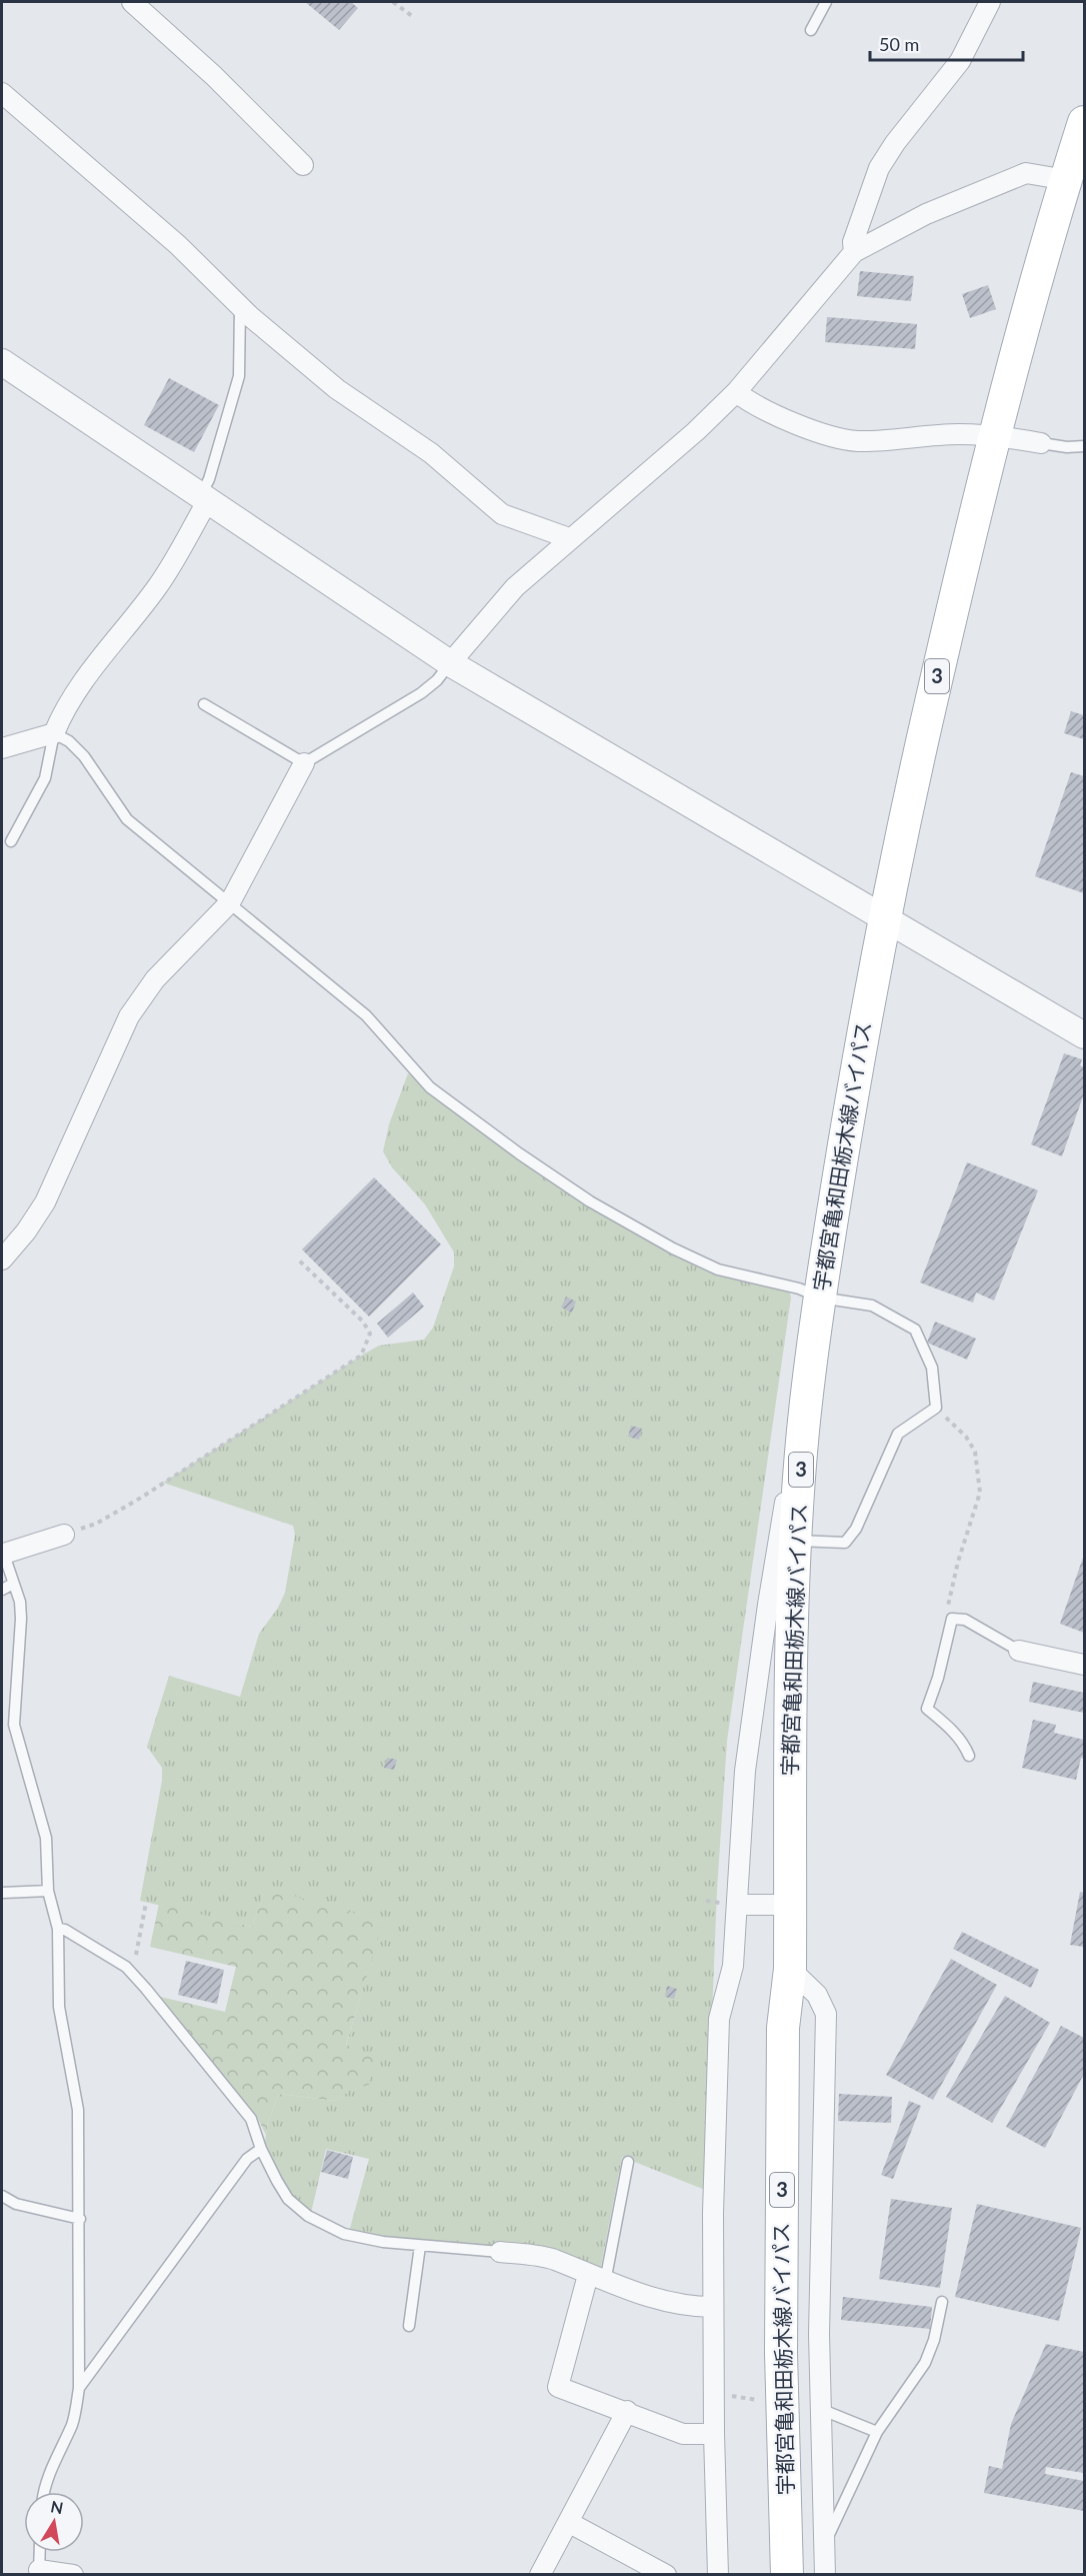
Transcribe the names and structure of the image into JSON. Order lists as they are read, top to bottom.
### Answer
{
  "streets": {
    "main road": ["3", "宇都宮亀和田栃木線バイパス"]
  },
  "scale_bar": "50 m",
  "north": "top"
}
